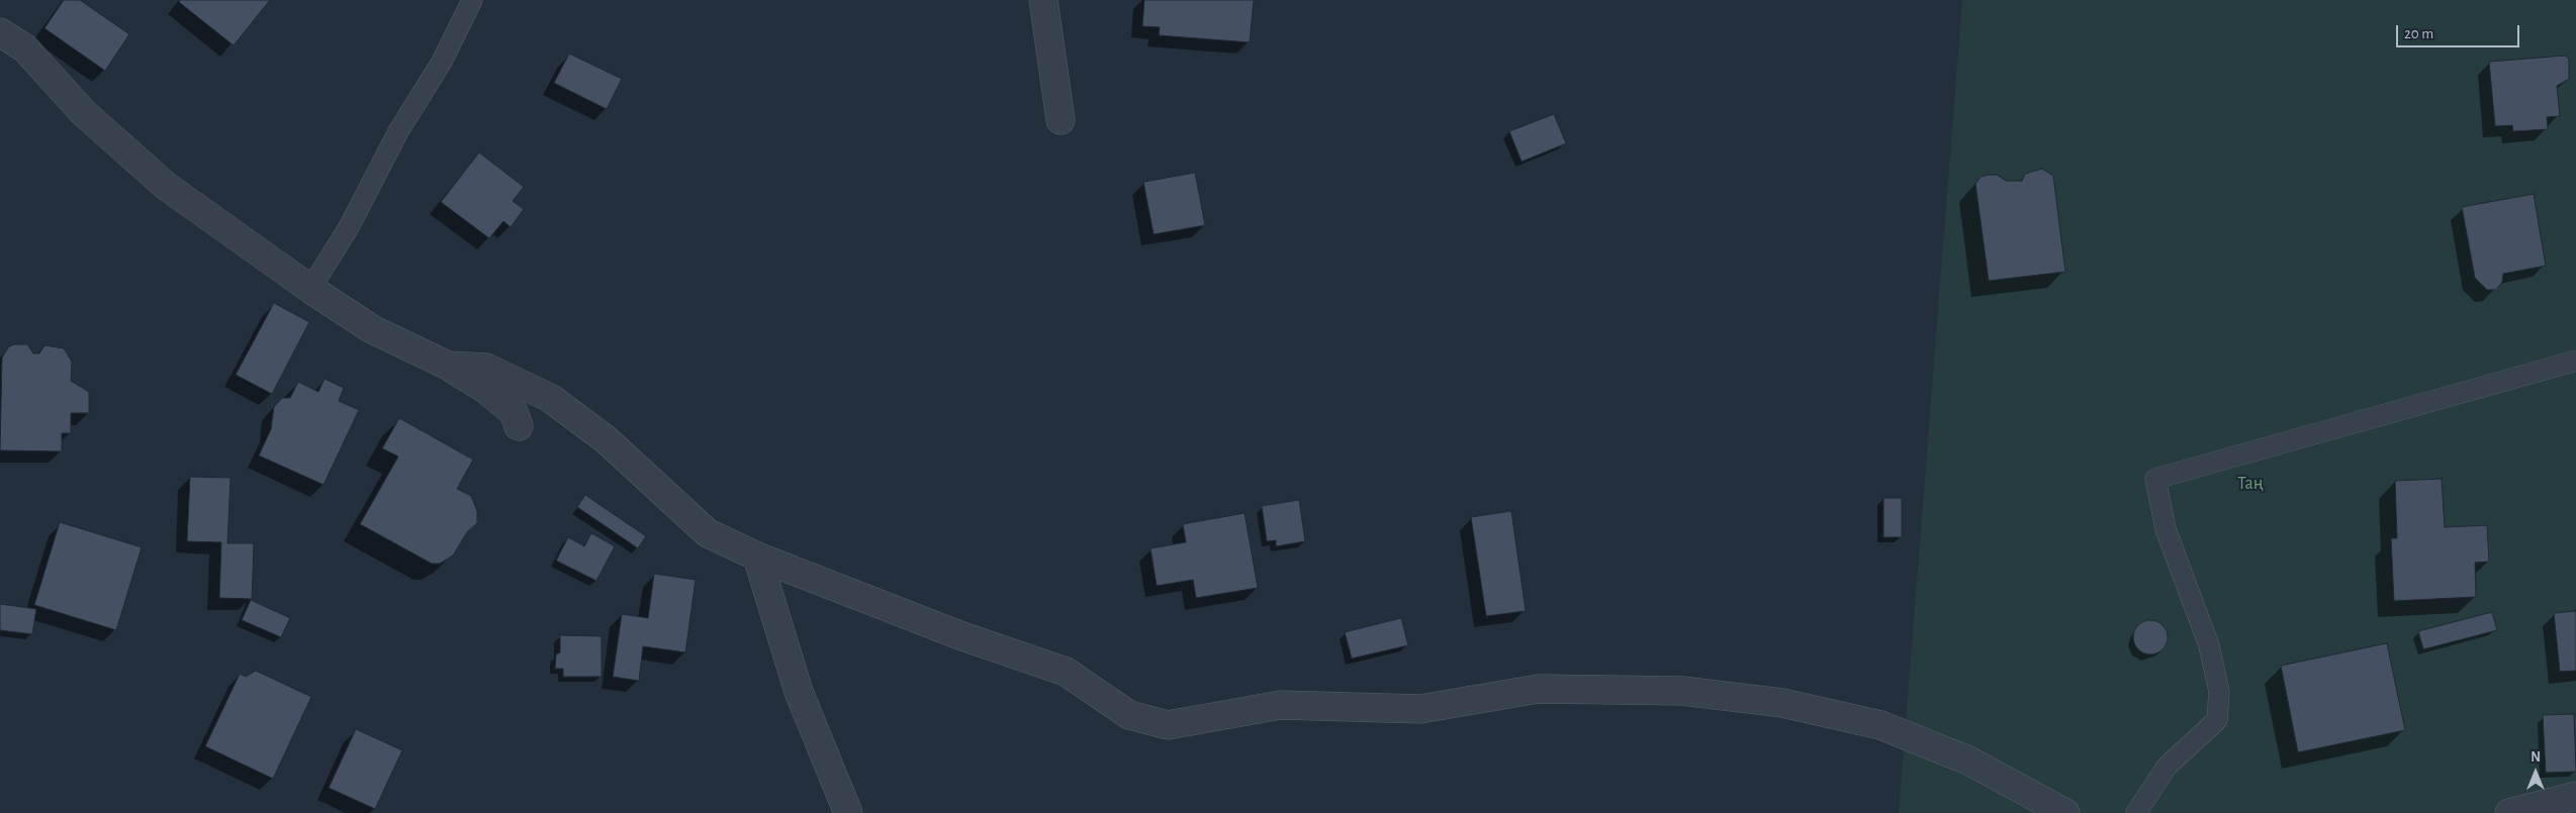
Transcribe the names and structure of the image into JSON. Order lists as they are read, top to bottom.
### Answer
{
  "parks": ["Таң"],
  "scale_bar": "20 m",
  "north": "top"
}
